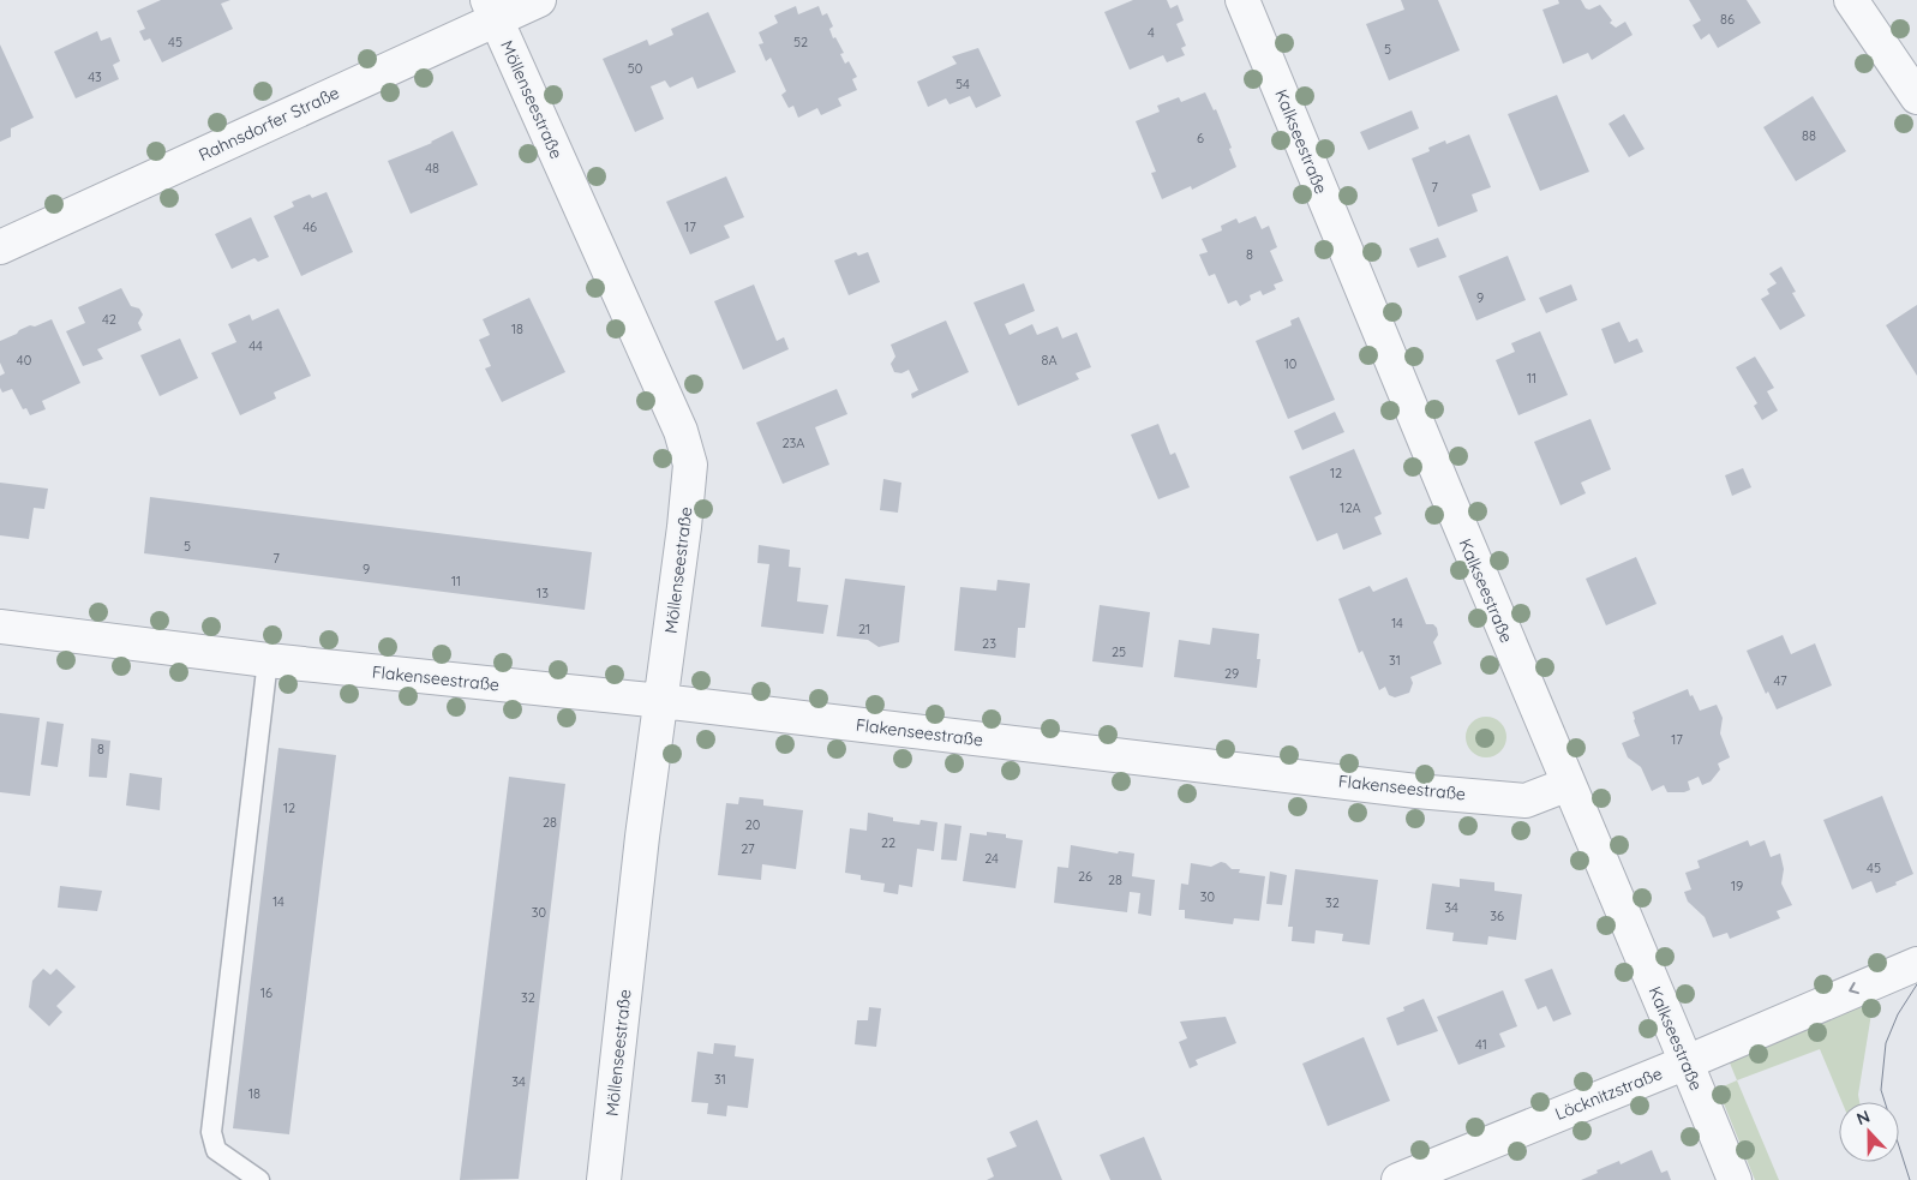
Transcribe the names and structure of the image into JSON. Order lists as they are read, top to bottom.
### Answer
{
  "streets": {
    "street": [
      "Möllenseestraße",
      "Rahnsdorfer Straße",
      "Kalkseestraße",
      "Flakenseestraße",
      "Löcknitzstraße"
    ]
  },
  "crossings": [
    ["Möllenseestraße", "Rahnsdorfer Straße"],
    ["Möllenseestraße", "Flakenseestraße"],
    ["Kalkseestraße", "Flakenseestraße"],
    ["Kalkseestraße", "Löcknitzstraße"]
  ],
  "one_way": ["Löcknitzstraße"],
  "house_numbers": [
    "86",
    "4",
    "45",
    "52",
    "5",
    "50",
    "43",
    "54",
    "88",
    "6",
    "48",
    "7",
    "46",
    "17",
    "8",
    "9",
    "42",
    "18",
    "44",
    "40",
    "8A",
    "10",
    "11",
    "23A",
    "12",
    "12A",
    "5",
    "7",
    "9",
    "11",
    "13",
    "14",
    "21",
    "23",
    "25",
    "31",
    "29",
    "47",
    "17",
    "8",
    "12",
    "28",
    "20",
    "22",
    "27",
    "24",
    "45",
    "26",
    "28",
    "19",
    "30",
    "14",
    "32",
    "34",
    "30",
    "36",
    "16",
    "32",
    "41",
    "31",
    "34",
    "18"
  ],
  "north": "top"
}
